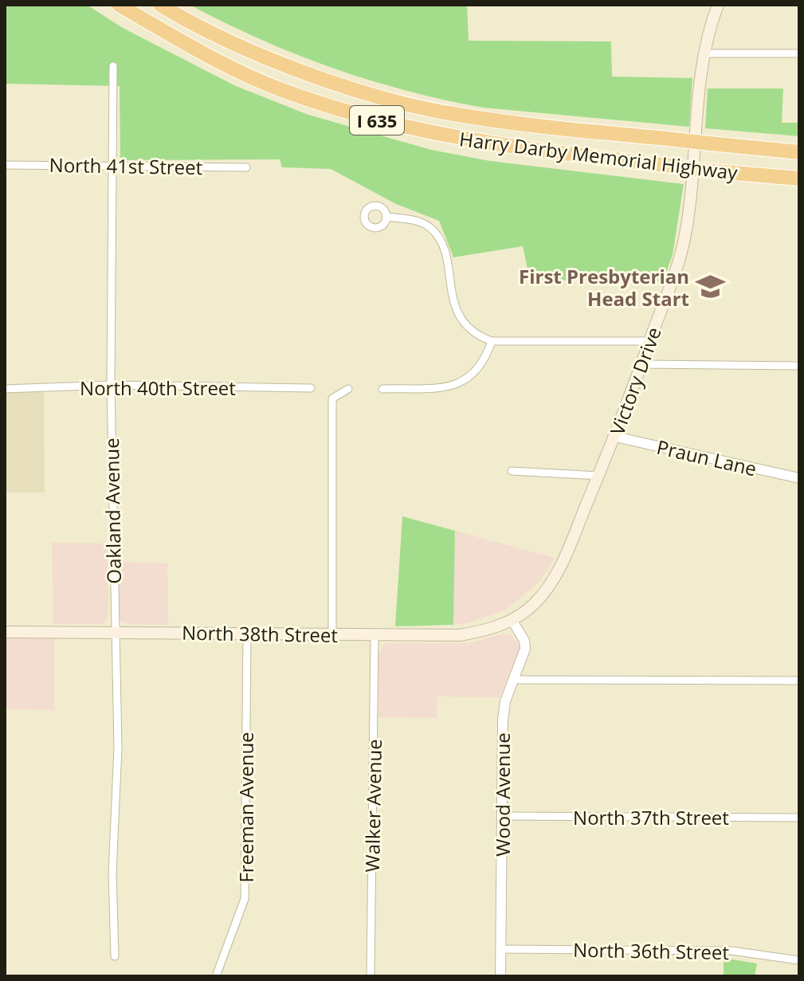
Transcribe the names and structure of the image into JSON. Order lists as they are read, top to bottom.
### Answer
{
  "streets": {
    "highway": ["I 635", "Harry Darby Memorial Highway"],
    "main road": ["Victory Drive", "North 38th Street"],
    "street": [
      "North 41st Street",
      "North 40th Street",
      "Praun Lane",
      "Oakland Avenue",
      "Wood Avenue",
      "Walker Avenue",
      "Freeman Avenue",
      "North 37th Street",
      "North 36th Street"
    ]
  },
  "crossings": [
    ["North 41st Street", "Oakland Avenue"],
    ["Victory Drive", "Praun Lane"],
    ["Victory Drive", "North 38th Street"],
    ["Victory Drive", "Wood Avenue"],
    ["North 40th Street", "Oakland Avenue"],
    ["Oakland Avenue", "North 38th Street"],
    ["North 38th Street", "Wood Avenue"],
    ["North 38th Street", "Walker Avenue"],
    ["North 38th Street", "Freeman Avenue"],
    ["Wood Avenue", "North 37th Street"],
    ["Wood Avenue", "North 36th Street"]
  ],
  "places": {
    "school or university": ["First Presbyterian Head Start"]
  }
}
